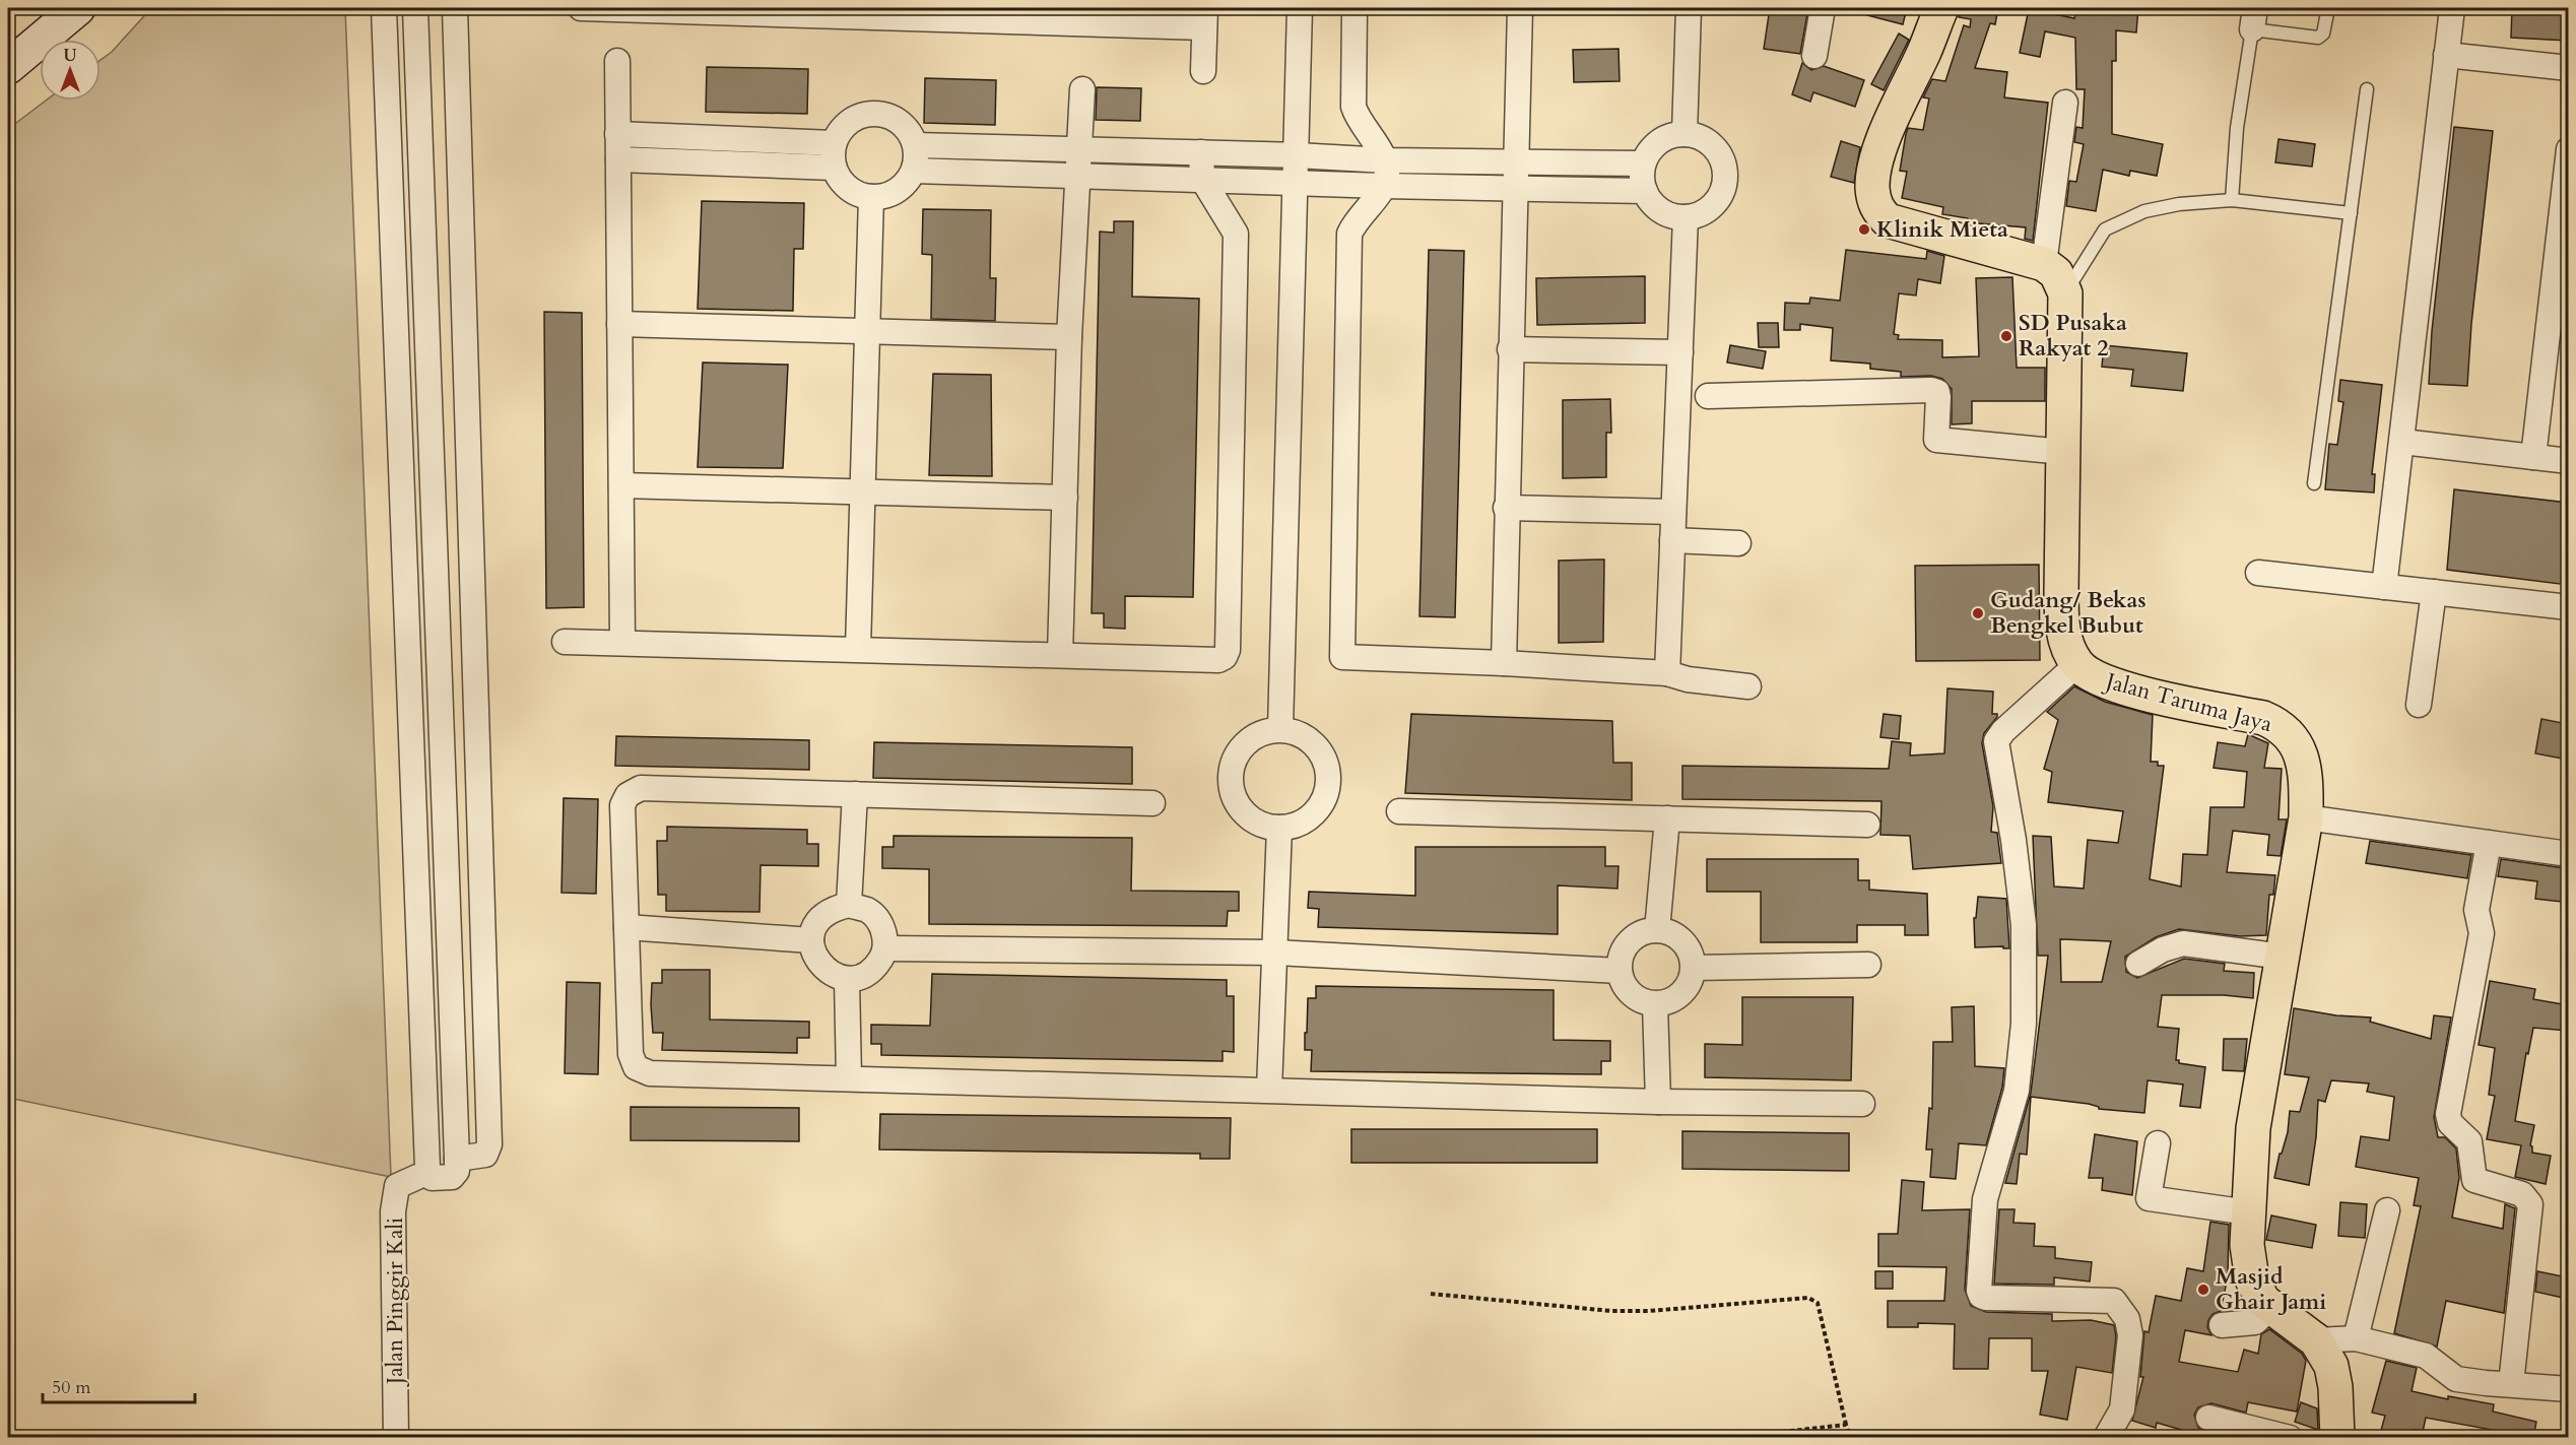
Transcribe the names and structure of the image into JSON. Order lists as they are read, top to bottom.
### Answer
{
  "streets": {
    "main road": ["Jalan Taruma Jaya"],
    "street": ["Jalan Pinggir Kali"]
  },
  "places": [
    "Klinik Mieta",
    "SD Pusaka Rakyat 2",
    "Gudang/ Bekas Bengkel Bubut",
    "Masjid Ghair Jami"
  ],
  "scale_bar": "50 m",
  "north": "top"
}
